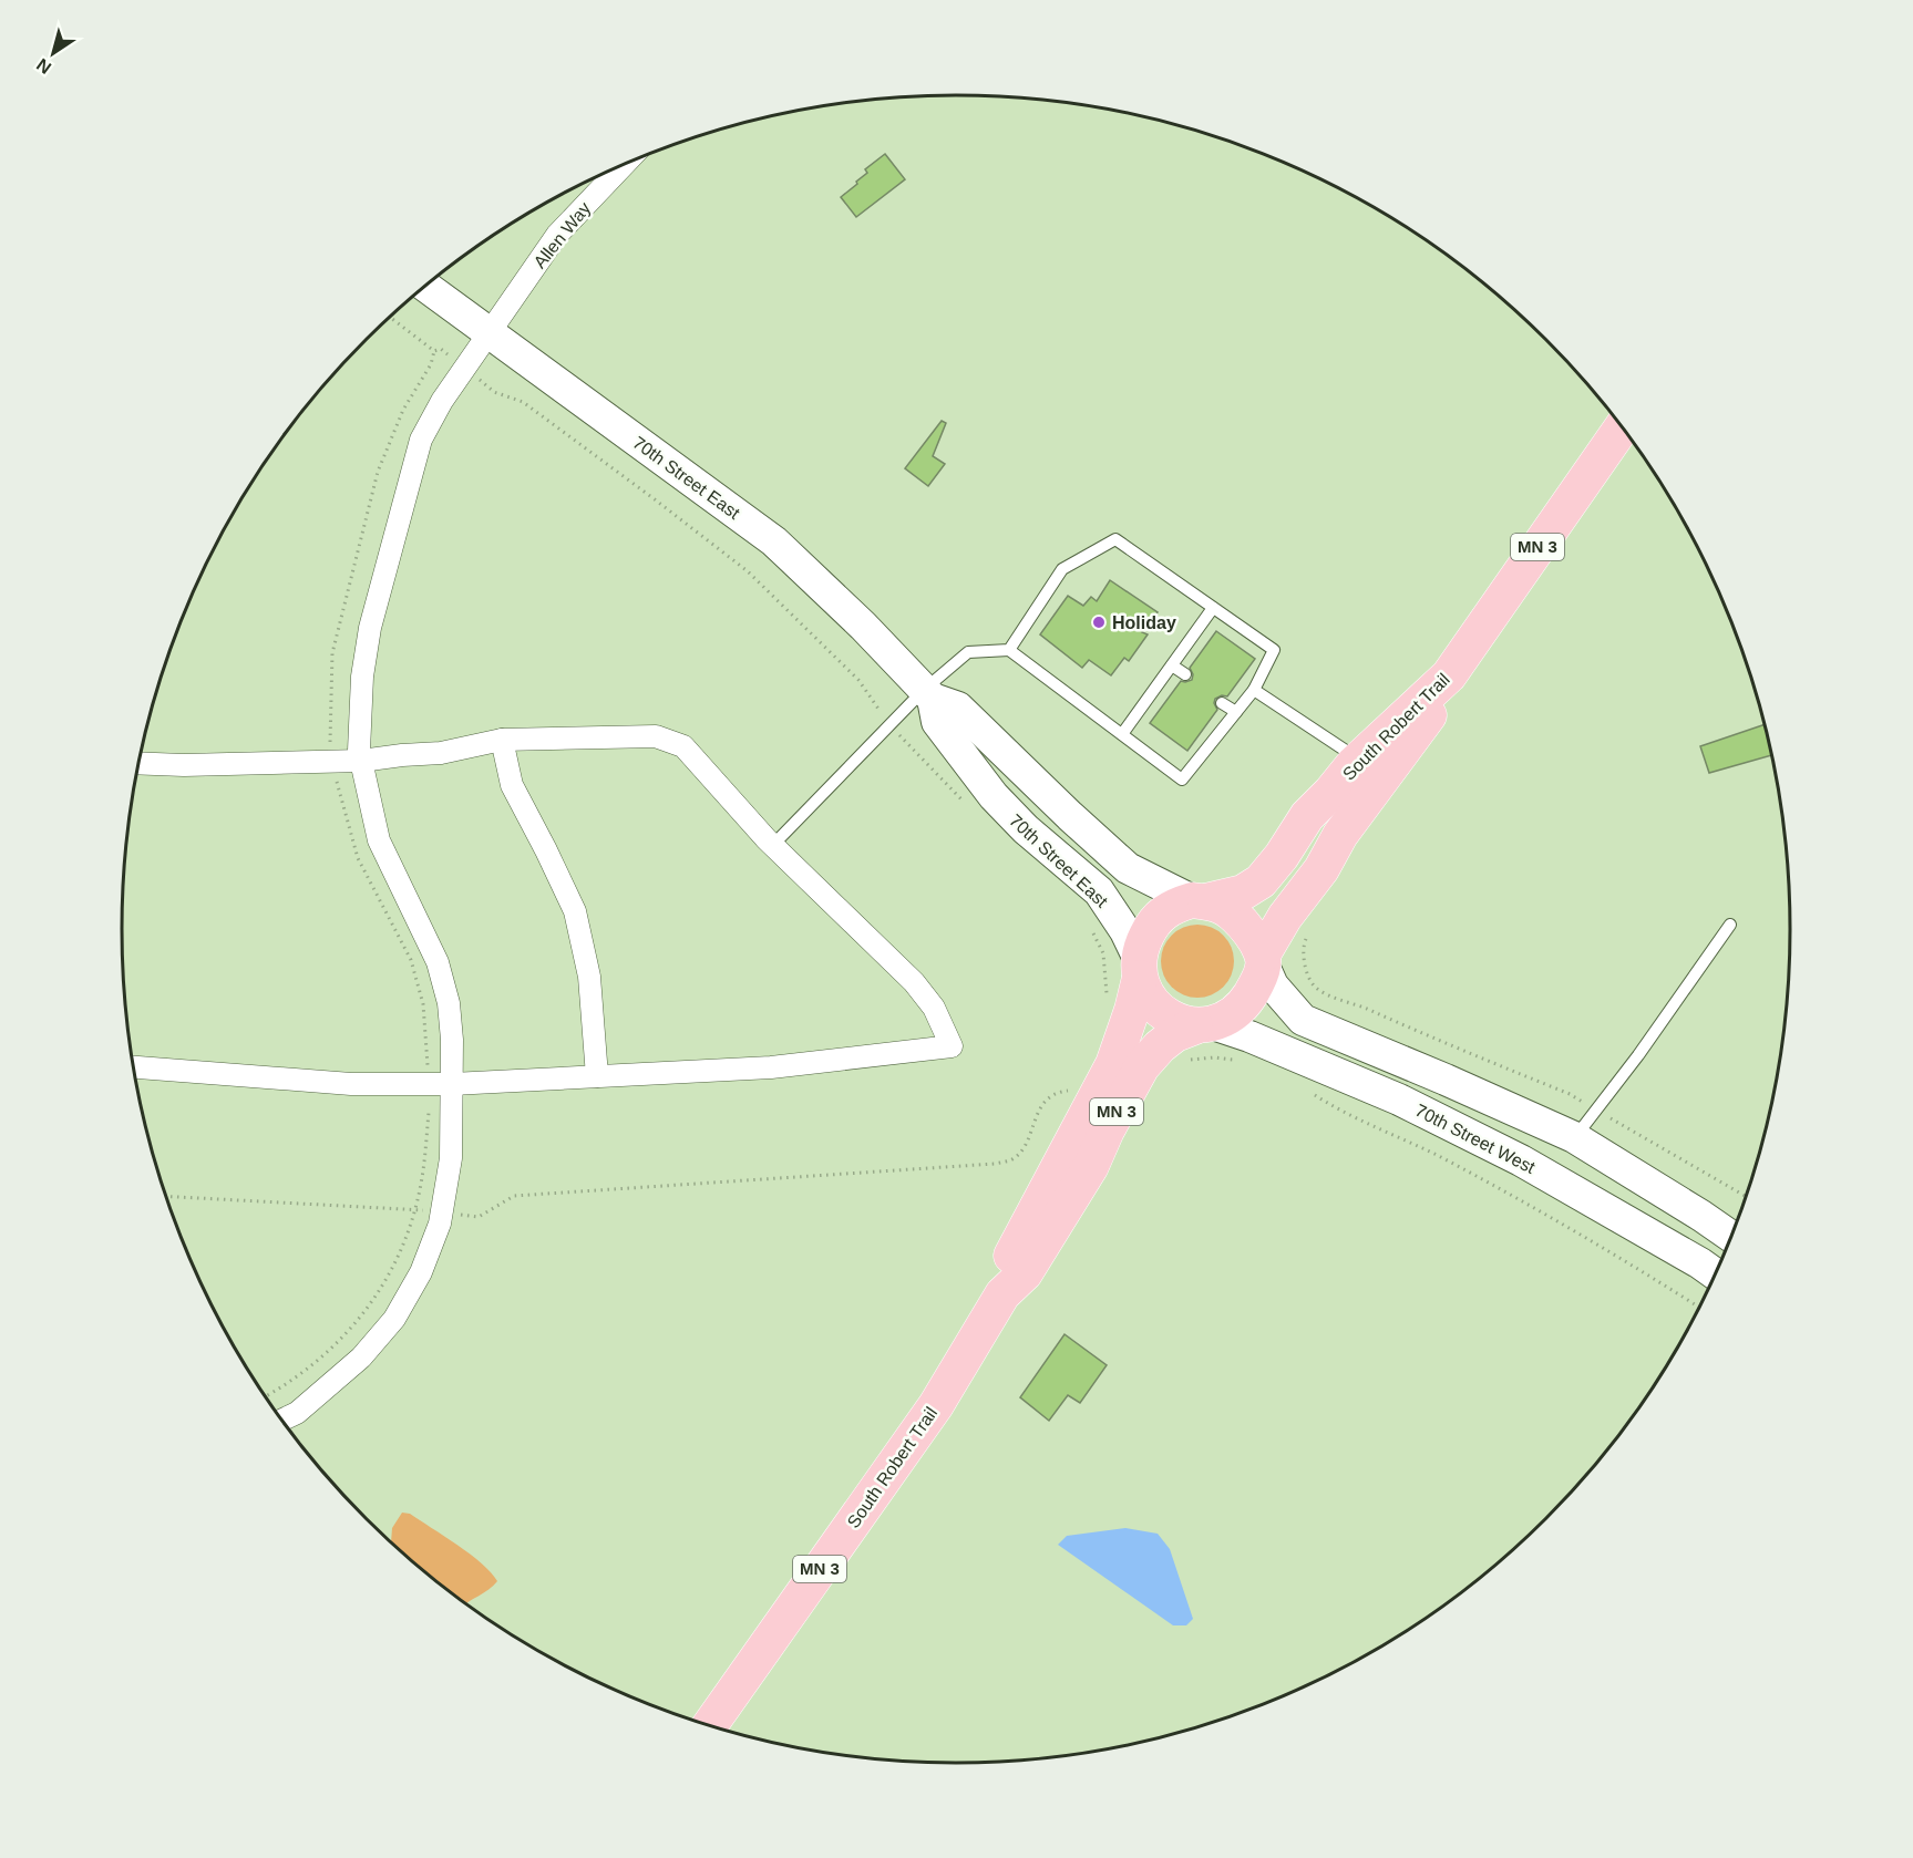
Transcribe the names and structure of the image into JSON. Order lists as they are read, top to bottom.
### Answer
{
  "streets": {
    "main road": [
      "70th Street East",
      "MN 3",
      "South Robert Trail",
      "70th Street West"
    ],
    "street": ["Allen Way"]
  },
  "crossings": [
    ["Allen Way", "70th Street East"],
    ["70th Street East", "South Robert Trail"],
    ["70th Street East", "70th Street West"],
    ["South Robert Trail", "70th Street West"]
  ],
  "places": ["Holiday"],
  "north": "bottom left"
}
